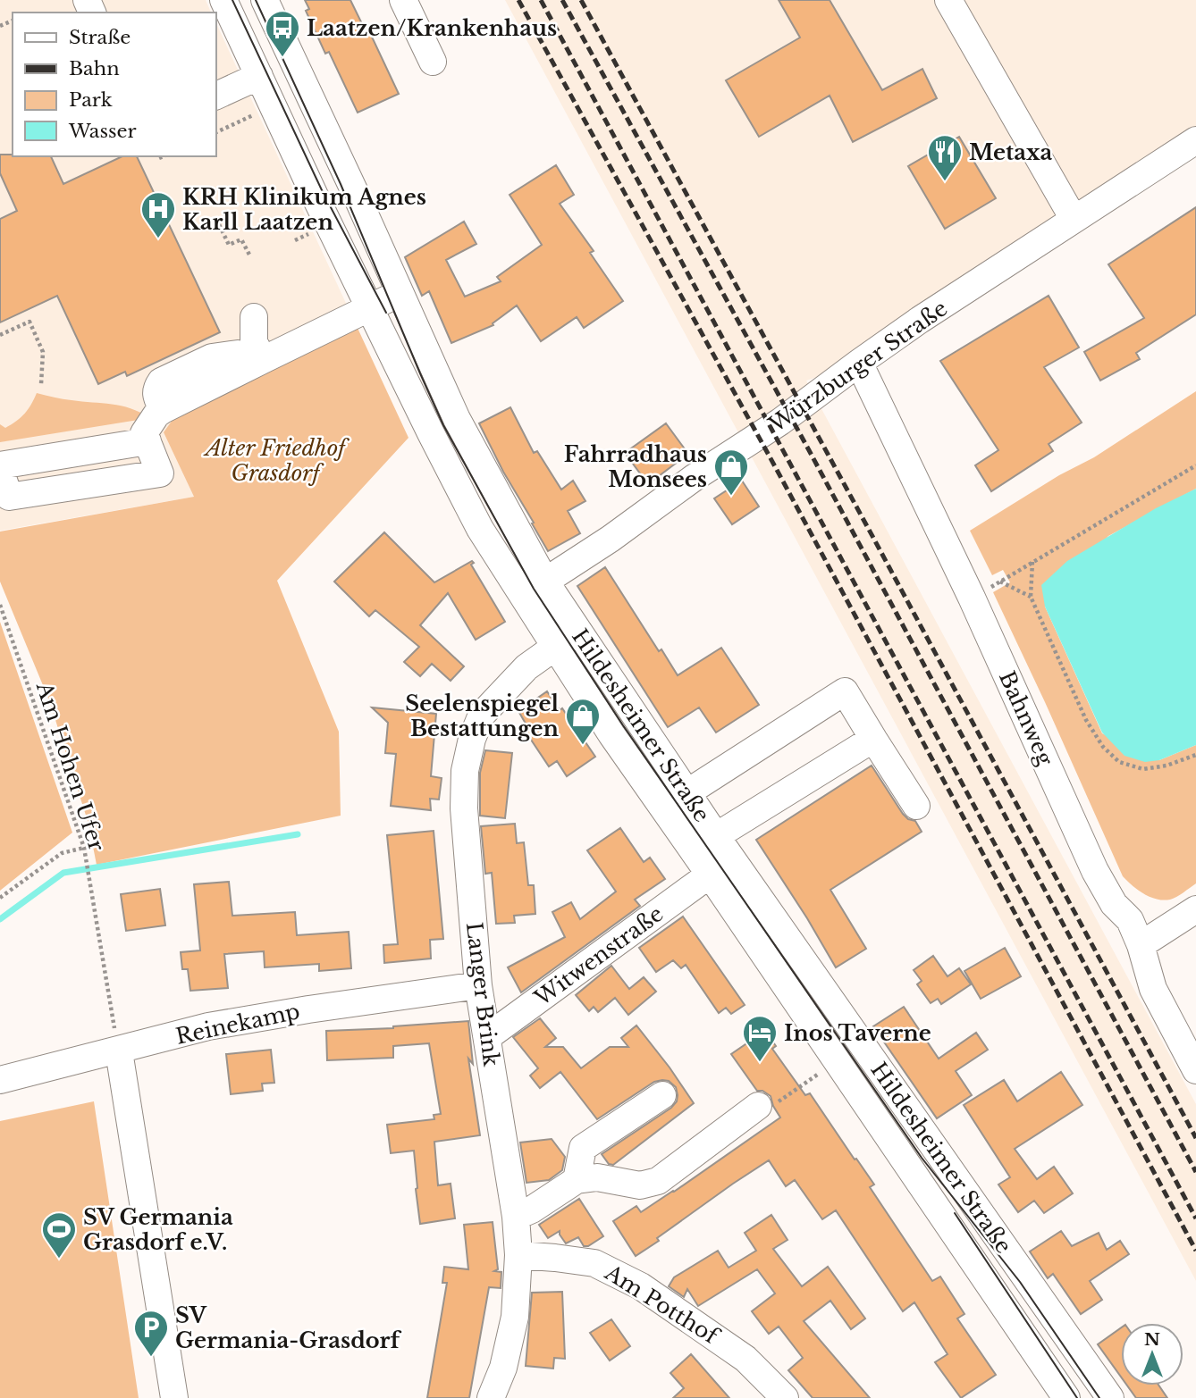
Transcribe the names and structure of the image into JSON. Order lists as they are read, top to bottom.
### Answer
{
  "streets": {
    "street": [
      "Würzburger Straße",
      "Bahnweg",
      "Hildesheimer Straße",
      "Witwenstraße",
      "Langer Brink",
      "Reinekamp",
      "Am Potthof"
    ],
    "path": ["Am Hohen Ufer"]
  },
  "crossings": [
    ["Würzburger Straße", "Bahnweg"],
    ["Würzburger Straße", "Hildesheimer Straße"],
    ["Hildesheimer Straße", "Witwenstraße"],
    ["Hildesheimer Straße", "Langer Brink"],
    ["Am Hohen Ufer", "Reinekamp"],
    ["Witwenstraße", "Langer Brink"],
    ["Langer Brink", "Reinekamp"],
    ["Langer Brink", "Am Potthof"]
  ],
  "parks": ["Alter Friedhof Grasdorf"],
  "places": {
    "bus stop": ["Laatzen/Krankenhaus"],
    "restaurant": ["Metaxa"],
    "hospital": ["KRH Klinikum Agnes Karll Laatzen"],
    "shop": ["Fahrradhaus Monsees", "Seelenspiegel Bestattungen"],
    "hotel": ["Inos Taverne"],
    "sports": ["SV Germania Grasdorf e.V."],
    "parking": ["SV Germania-Grasdorf"]
  },
  "legend": [
    "Straße",
    "Bahn",
    "Park",
    "Wasser"
  ],
  "north": "top"
}
